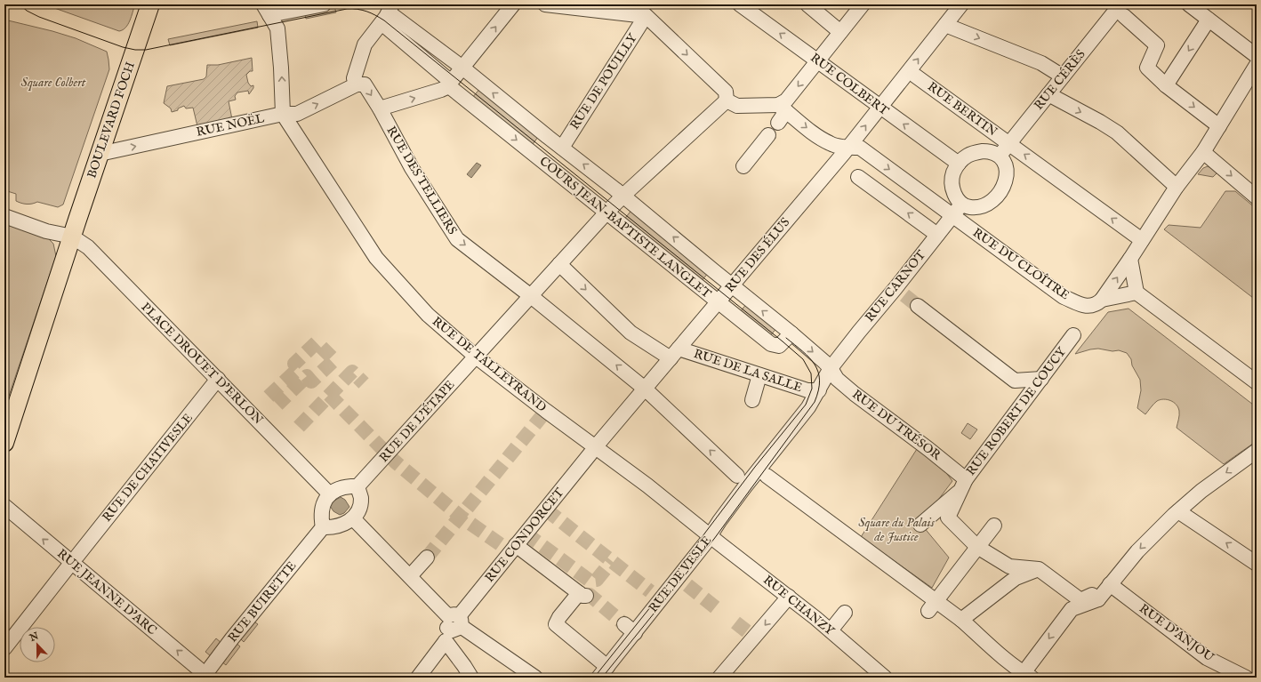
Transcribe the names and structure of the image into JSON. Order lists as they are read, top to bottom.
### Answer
{
  "streets": {
    "main road": ["BOULEVARD FOCH"],
    "street": [
      "RUE CÉRÈS",
      "RUE DE POUILLY",
      "RUE COLBERT",
      "RUE BERTIN",
      "RUE NOËL",
      "RUE DES TELLIERS",
      "COURS JEAN-BAPTISTE LANGLET",
      "RUE DES ÉLUS",
      "RUE DU CLOÎTRE",
      "RUE CARNOT",
      "PLACE DROUET D'ERLON",
      "RUE DE TALLEYRAND",
      "RUE DE LA SALLE",
      "RUE ROBERT DE COUCY",
      "RUE DE L'ÉTAPE",
      "RUE DU TRÉSOR",
      "RUE DE CHATIVESLE",
      "RUE CONDORCET",
      "RUE DE VESLE",
      "RUE JEANNE D'ARC",
      "RUE BUIRETTE",
      "RUE CHANZY",
      "RUE D'ANJOU"
    ]
  },
  "crossings": [
    ["RUE CÉRÈS", "RUE COLBERT"],
    ["RUE CÉRÈS", "RUE BERTIN"],
    ["RUE CÉRÈS", "RUE CARNOT"],
    ["RUE DE POUILLY", "COURS JEAN-BAPTISTE LANGLET"],
    ["RUE COLBERT", "RUE DES ÉLUS"],
    ["RUE COLBERT", "RUE CARNOT"],
    ["BOULEVARD FOCH", "RUE NOËL"],
    ["BOULEVARD FOCH", "PLACE DROUET D'ERLON"],
    ["RUE NOËL", "RUE DES TELLIERS"],
    ["RUE NOËL", "RUE DE TALLEYRAND"],
    ["RUE DES TELLIERS", "RUE DES ÉLUS"],
    ["RUE DES TELLIERS", "RUE DE L'ÉTAPE"],
    ["COURS JEAN-BAPTISTE LANGLET", "RUE DES ÉLUS"],
    ["COURS JEAN-BAPTISTE LANGLET", "RUE CARNOT"],
    ["COURS JEAN-BAPTISTE LANGLET", "RUE DE L'ÉTAPE"],
    ["COURS JEAN-BAPTISTE LANGLET", "RUE DU TRÉSOR"],
    ["RUE DES ÉLUS", "RUE DU CLOÎTRE"],
    ["RUE DES ÉLUS", "RUE DE TALLEYRAND"],
    ["RUE DES ÉLUS", "RUE DE LA SALLE"],
    ["RUE DES ÉLUS", "RUE CONDORCET"],
    ["RUE DU CLOÎTRE", "RUE CARNOT"],
    ["RUE CARNOT", "RUE DE LA SALLE"],
    ["RUE CARNOT", "RUE DU TRÉSOR"],
    ["RUE CARNOT", "RUE DE VESLE"],
    ["PLACE DROUET D'ERLON", "RUE DE L'ÉTAPE"],
    ["PLACE DROUET D'ERLON", "RUE DE CHATIVESLE"],
    ["PLACE DROUET D'ERLON", "RUE BUIRETTE"],
    ["RUE DE TALLEYRAND", "RUE DE L'ÉTAPE"],
    ["RUE DE TALLEYRAND", "RUE CONDORCET"],
    ["RUE DE TALLEYRAND", "RUE DE VESLE"],
    ["RUE DE TALLEYRAND", "RUE CHANZY"],
    ["RUE DE LA SALLE", "RUE DE L'ÉTAPE"],
    ["RUE DE LA SALLE", "RUE DE VESLE"],
    ["RUE ROBERT DE COUCY", "RUE DU TRÉSOR"],
    ["RUE DE L'ÉTAPE", "RUE BUIRETTE"],
    ["RUE DE CHATIVESLE", "RUE JEANNE D'ARC"],
    ["RUE DE VESLE", "RUE CHANZY"],
    ["RUE JEANNE D'ARC", "RUE BUIRETTE"]
  ],
  "one_way": ["RUE NOËL", "RUE DE LA SALLE", "RUE JEANNE D'ARC"],
  "parks": ["Square Colbert", "Square du Palais de Justice"],
  "north": "top"
}
